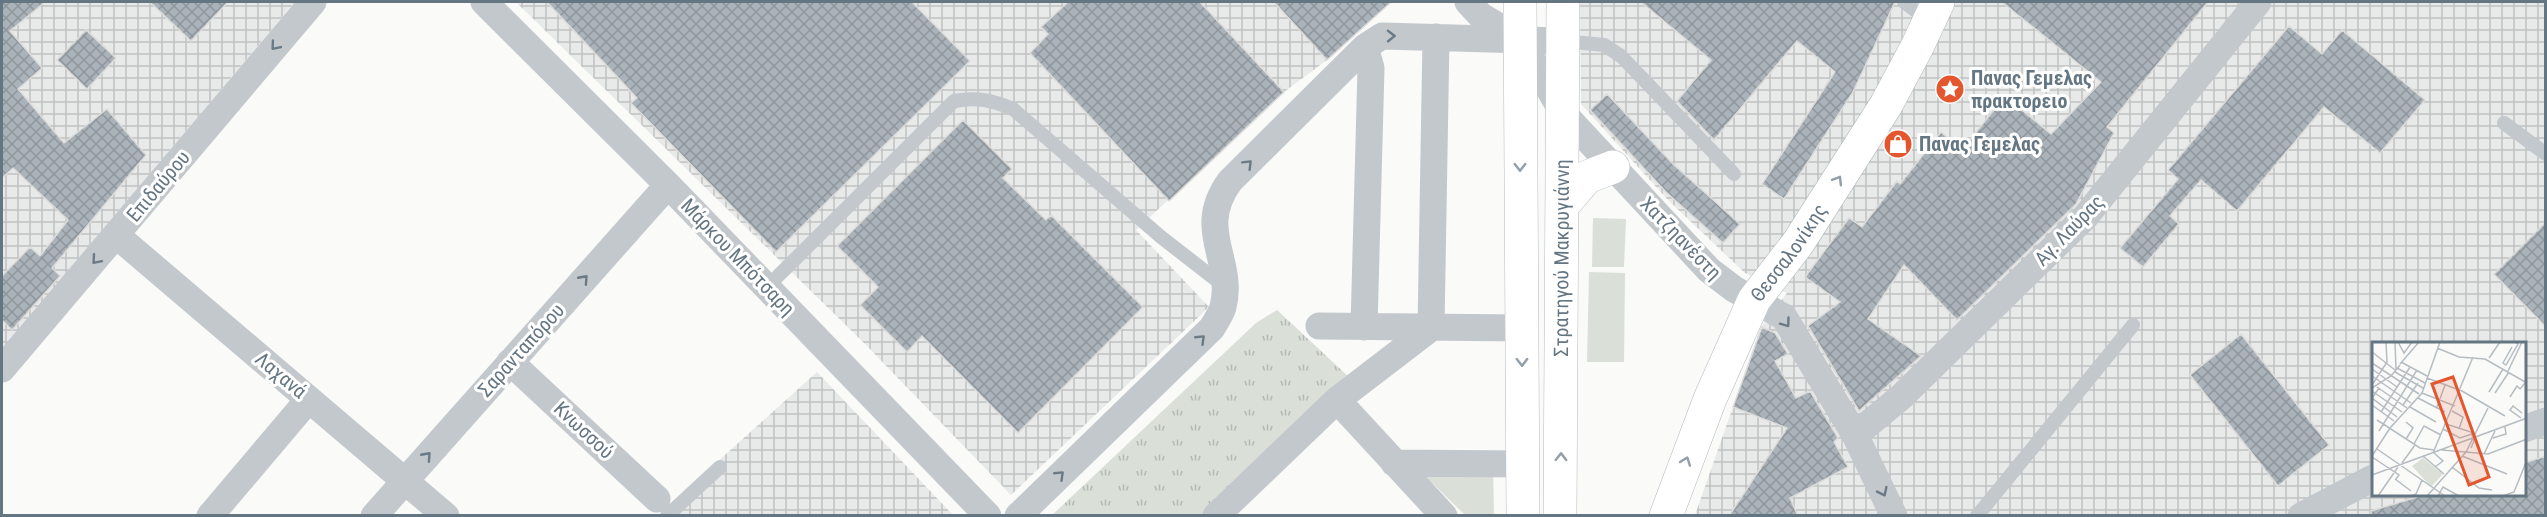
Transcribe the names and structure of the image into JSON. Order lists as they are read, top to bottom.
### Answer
{
  "streets": {
    "street": [
      "Επιδαύρου",
      "Αγ. Λαύρας",
      "Χατζηανέστη",
      "Θεσσαλονίκης",
      "Μάρκου Μπότσαρη",
      "Στρατηγού Μακρυγιάννη",
      "Σαρανταπόρου",
      "Λαχανά",
      "Κνωσσού"
    ]
  },
  "crossings": [
    ["Επιδαύρου", "Λαχανά"],
    ["Αγ. Λαύρας", "Χατζηανέστη"],
    ["Χατζηανέστη", "Θεσσαλονίκης"],
    ["Χατζηανέστη", "Στρατηγού Μακρυγιάννη"],
    ["Μάρκου Μπότσαρη", "Σαρανταπόρου"],
    ["Σαρανταπόρου", "Λαχανά"],
    ["Σαρανταπόρου", "Κνωσσού"]
  ],
  "one_way": [
    "Επιδαύρου",
    "Χατζηανέστη",
    "Θεσσαλονίκης",
    "Σαρανταπόρου"
  ],
  "places": {
    "place": ["Πανας Γεμελας πρακτορειο"],
    "shop": ["Πανας Γεμελας"]
  }
}
